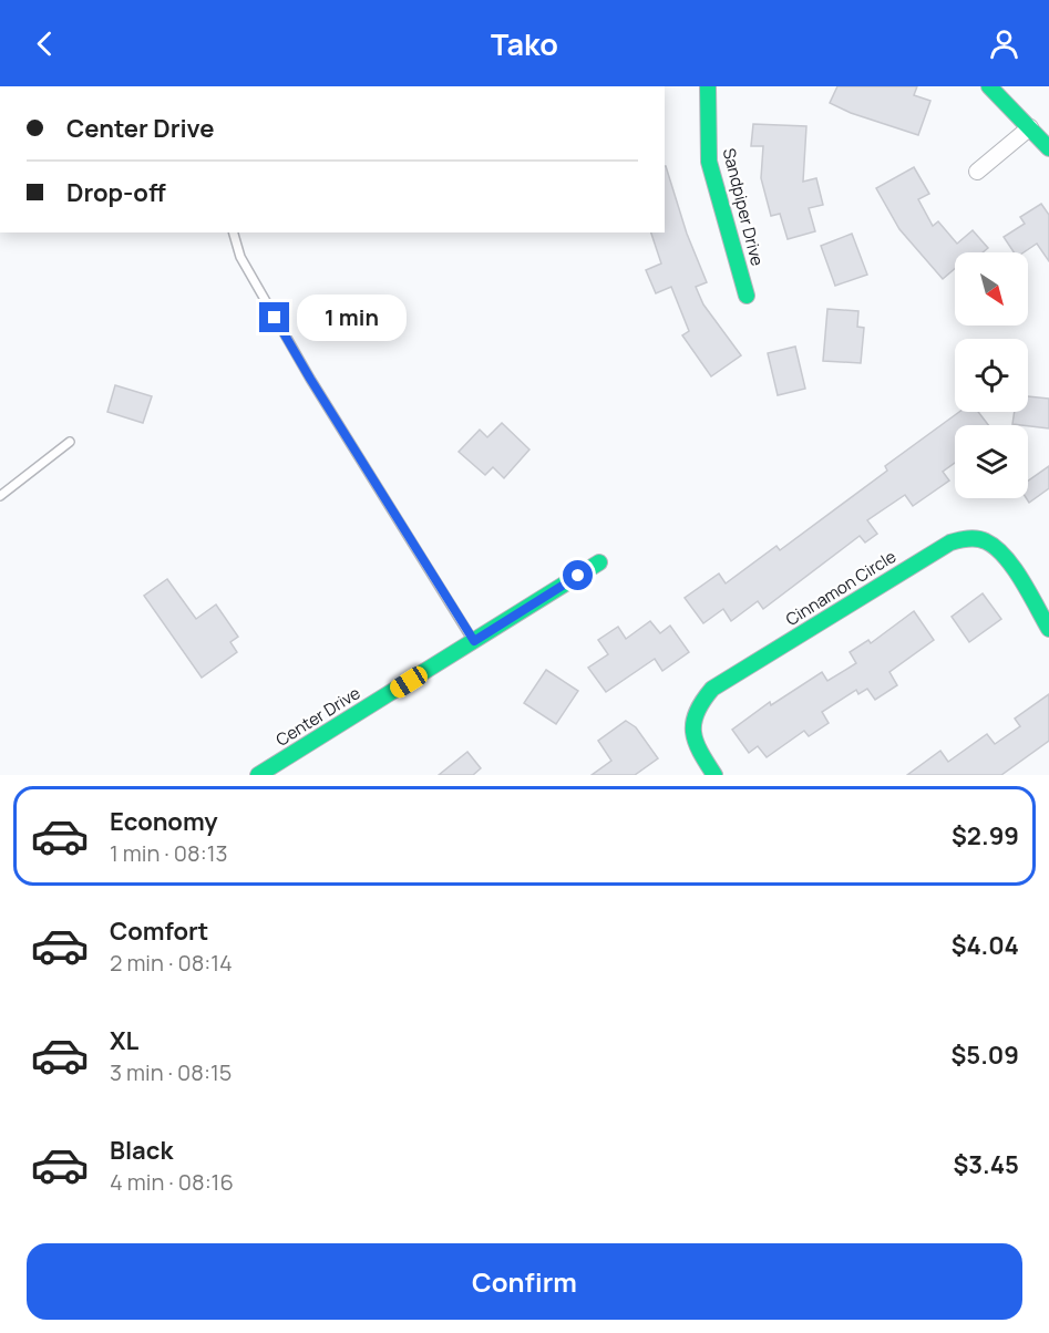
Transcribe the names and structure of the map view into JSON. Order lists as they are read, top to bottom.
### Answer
{
  "streets": {
    "street": ["Sandpiper Drive", "Cinnamon Circle", "Center Drive"]
  },
  "north": "bottom right",
  "page": {
    "header": "Tako",
    "banner": ["Center Drive", "Drop-off"],
    "bubble": "1 min",
    "list": [
      {
        "name": "Economy",
        "note": "1 min · 08:13",
        "value": "$2.99"
      },
      {
        "name": "Comfort",
        "note": "2 min · 08:14",
        "value": "$4.04"
      },
      {
        "name": "XL",
        "note": "3 min · 08:15",
        "value": "$5.09"
      },
      {
        "name": "Black",
        "note": "4 min · 08:16",
        "value": "$3.45"
      }
    ],
    "buttons": "Confirm"
  }
}
